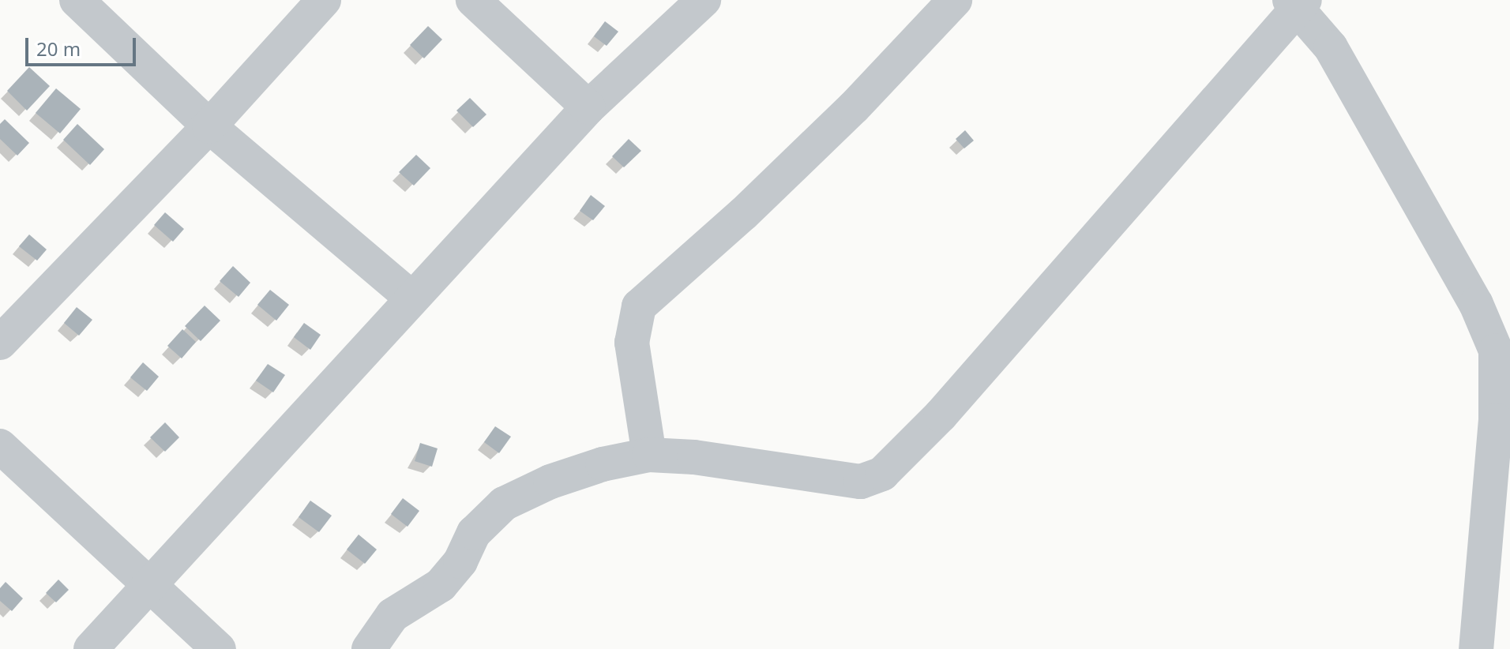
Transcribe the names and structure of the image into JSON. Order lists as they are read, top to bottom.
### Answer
{
  "scale_bar": "20 m"
}
